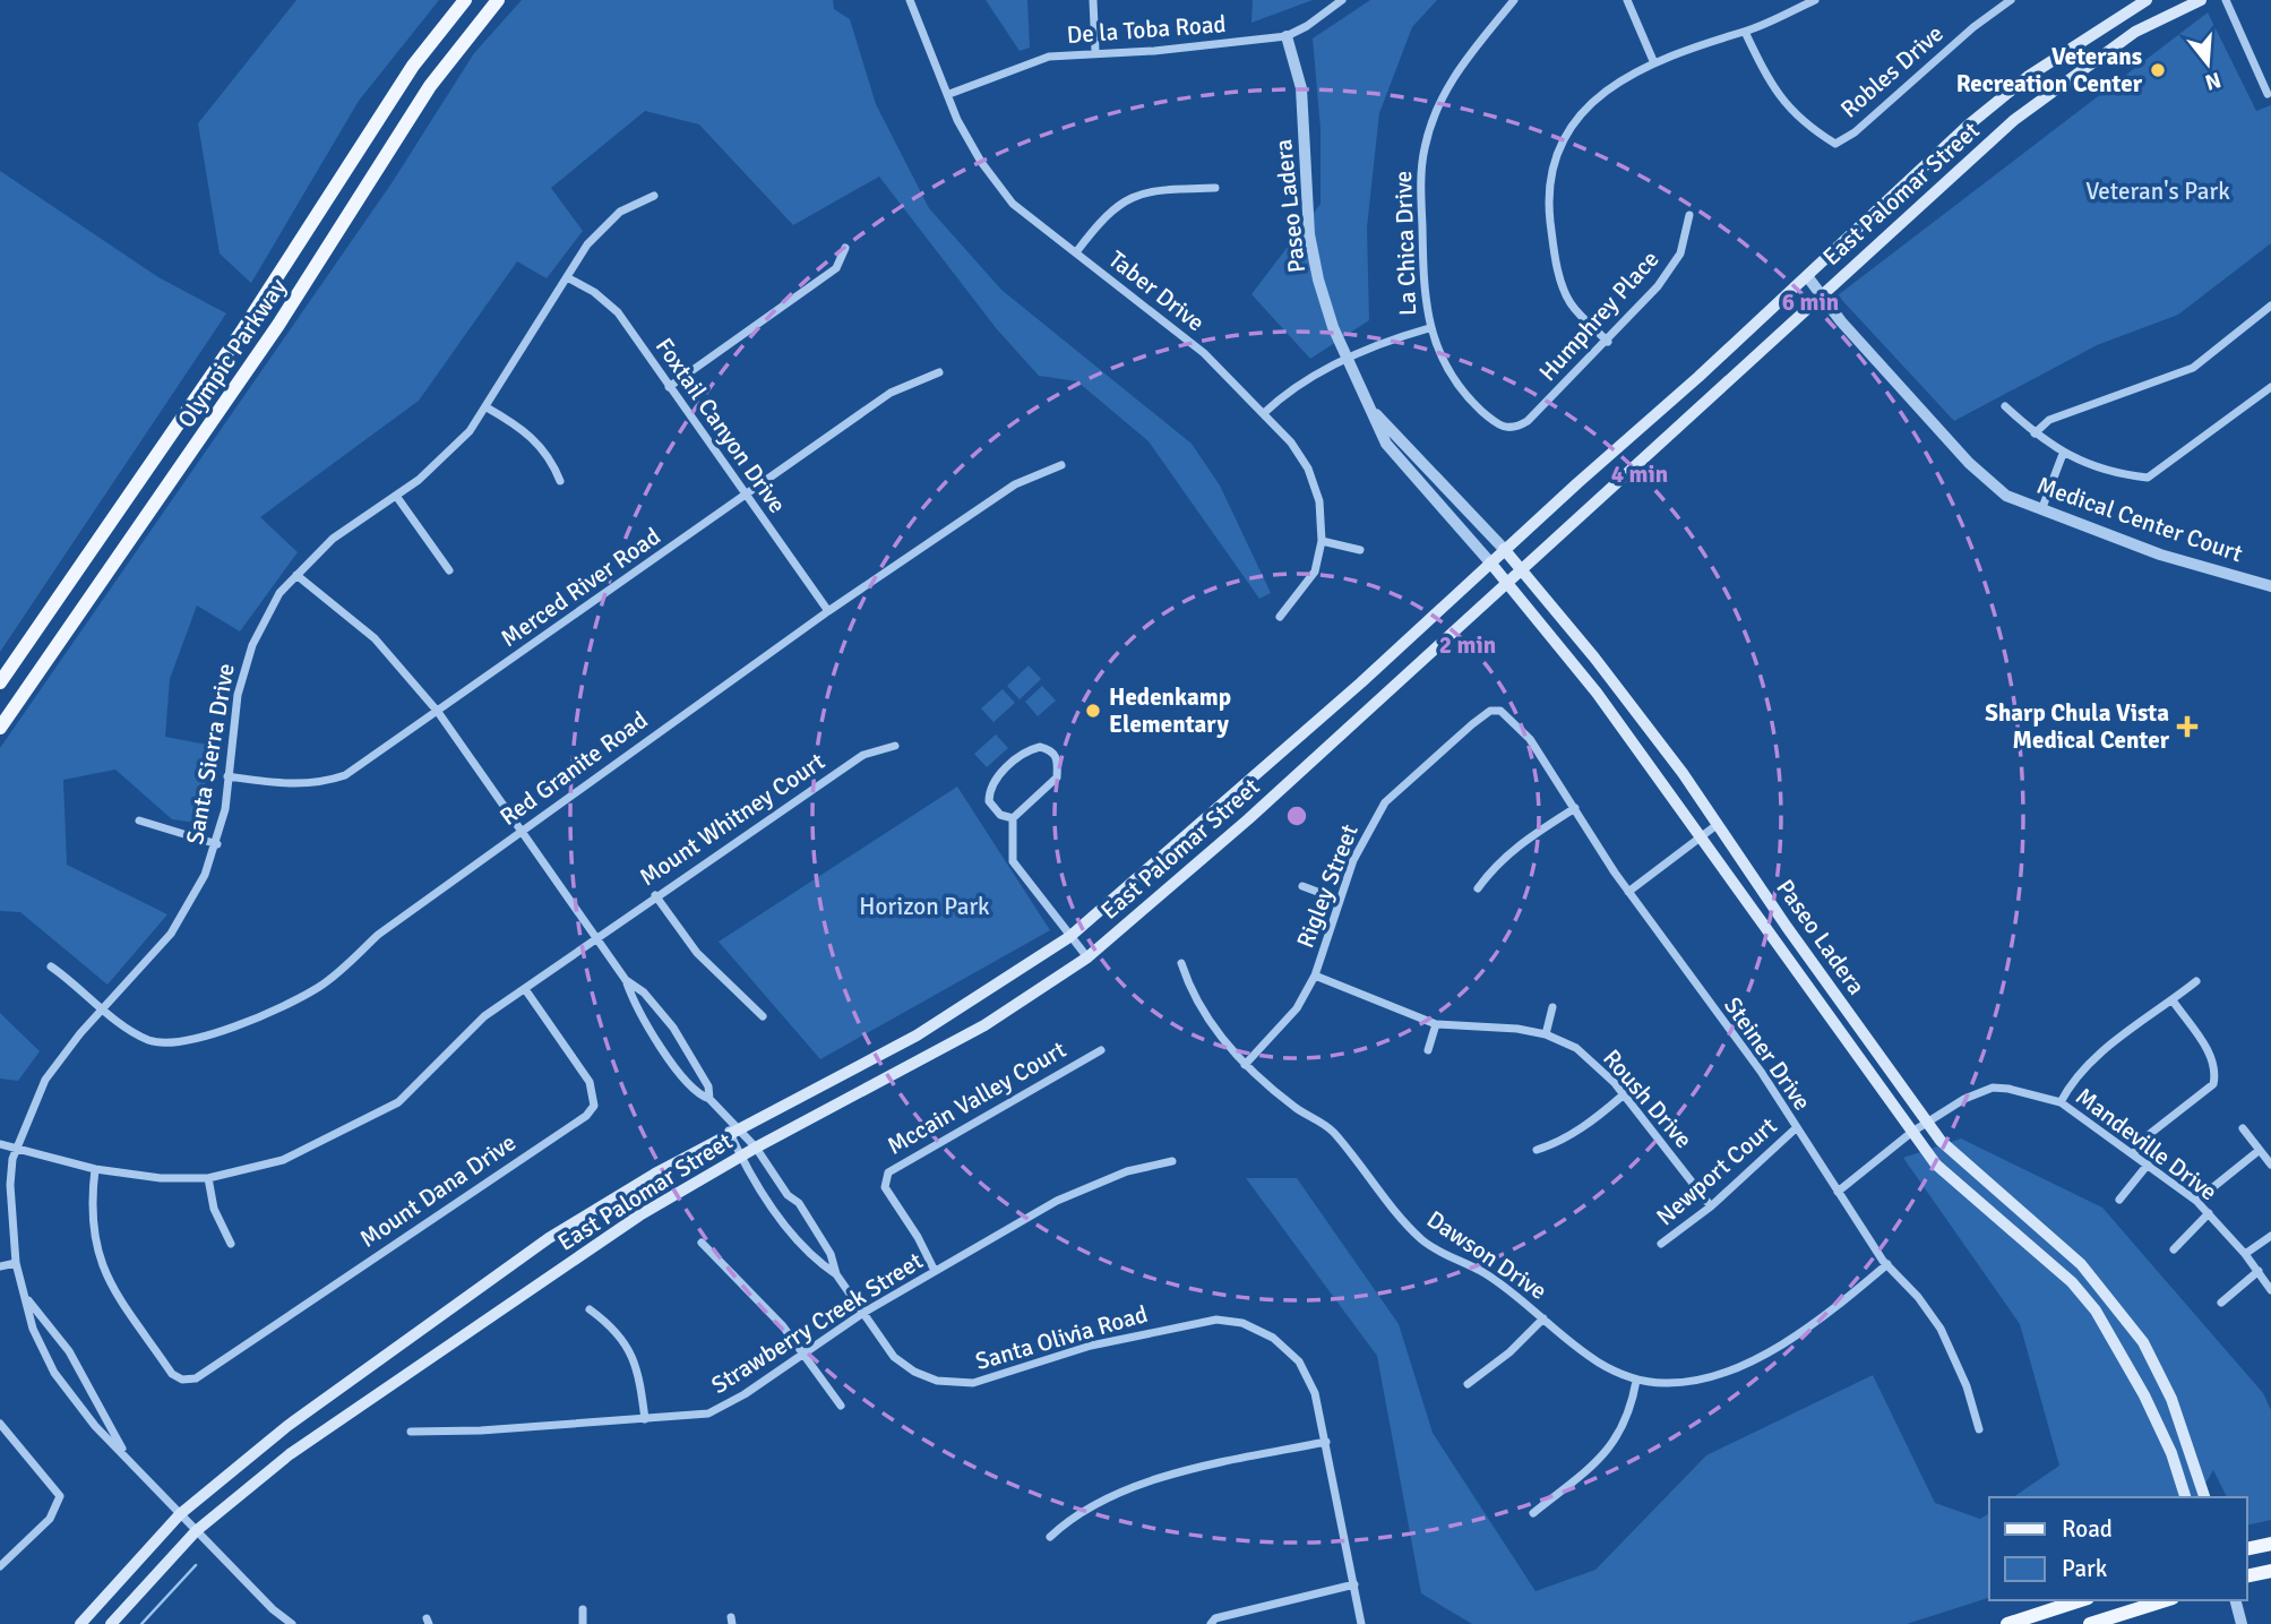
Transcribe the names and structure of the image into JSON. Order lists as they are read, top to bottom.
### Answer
{
  "streets": {
    "main road": ["East Palomar Street", "Paseo Ladera", "Olympic Parkway"],
    "street": [
      "De la Toba Road",
      "Robles Drive",
      "La Chica Drive",
      "Taber Drive",
      "Humphrey Place",
      "Foxtail Canyon Drive",
      "Medical Center Court",
      "Merced River Road",
      "Santa Sierra Drive",
      "Red Granite Road",
      "Mount Whitney Court",
      "Rigley Street",
      "Steiner Drive",
      "Mccain Valley Court",
      "Roush Drive",
      "Mandeville Drive",
      "Newport Court",
      "Mount Dana Drive",
      "Dawson Drive",
      "Strawberry Creek Street",
      "Santa Olivia Road"
    ]
  },
  "crossings": [
    ["De la Toba Road", "Paseo Ladera"],
    ["De la Toba Road", "Taber Drive"],
    ["East Palomar Street", "Paseo Ladera"],
    ["East Palomar Street", "Medical Center Court"],
    ["East Palomar Street", "Santa Sierra Drive"],
    ["East Palomar Street", "Santa Olivia Road"],
    ["Paseo Ladera", "Mandeville Drive"],
    ["La Chica Drive", "Humphrey Place"],
    ["Foxtail Canyon Drive", "Merced River Road"],
    ["Foxtail Canyon Drive", "Santa Sierra Drive"],
    ["Foxtail Canyon Drive", "Red Granite Road"],
    ["Merced River Road", "Santa Sierra Drive"],
    ["Merced River Road", "Santa Olivia Road"],
    ["Santa Sierra Drive", "Red Granite Road"],
    ["Santa Sierra Drive", "Mount Whitney Court"],
    ["Santa Sierra Drive", "Santa Olivia Road"],
    ["Red Granite Road", "Santa Olivia Road"],
    ["Mount Whitney Court", "Mount Dana Drive"],
    ["Mount Whitney Court", "Santa Olivia Road"],
    ["Rigley Street", "Steiner Drive"],
    ["Rigley Street", "Roush Drive"],
    ["Rigley Street", "Dawson Drive"],
    ["Steiner Drive", "Mandeville Drive"],
    ["Steiner Drive", "Newport Court"],
    ["Steiner Drive", "Dawson Drive"],
    ["Mccain Valley Court", "Strawberry Creek Street"],
    ["Roush Drive", "Newport Court"],
    ["Strawberry Creek Street", "Santa Olivia Road"]
  ],
  "parks": ["Veteran's Park", "Horizon Park"],
  "places": {
    "other": ["Veterans Recreation Center", "Hedenkamp Elementary"],
    "health": ["Sharp Chula Vista Medical Center"]
  },
  "legend": ["Road", "Park"],
  "north": "bottom",
  "rings": ["6 min", "4 min", "2 min"]
}
